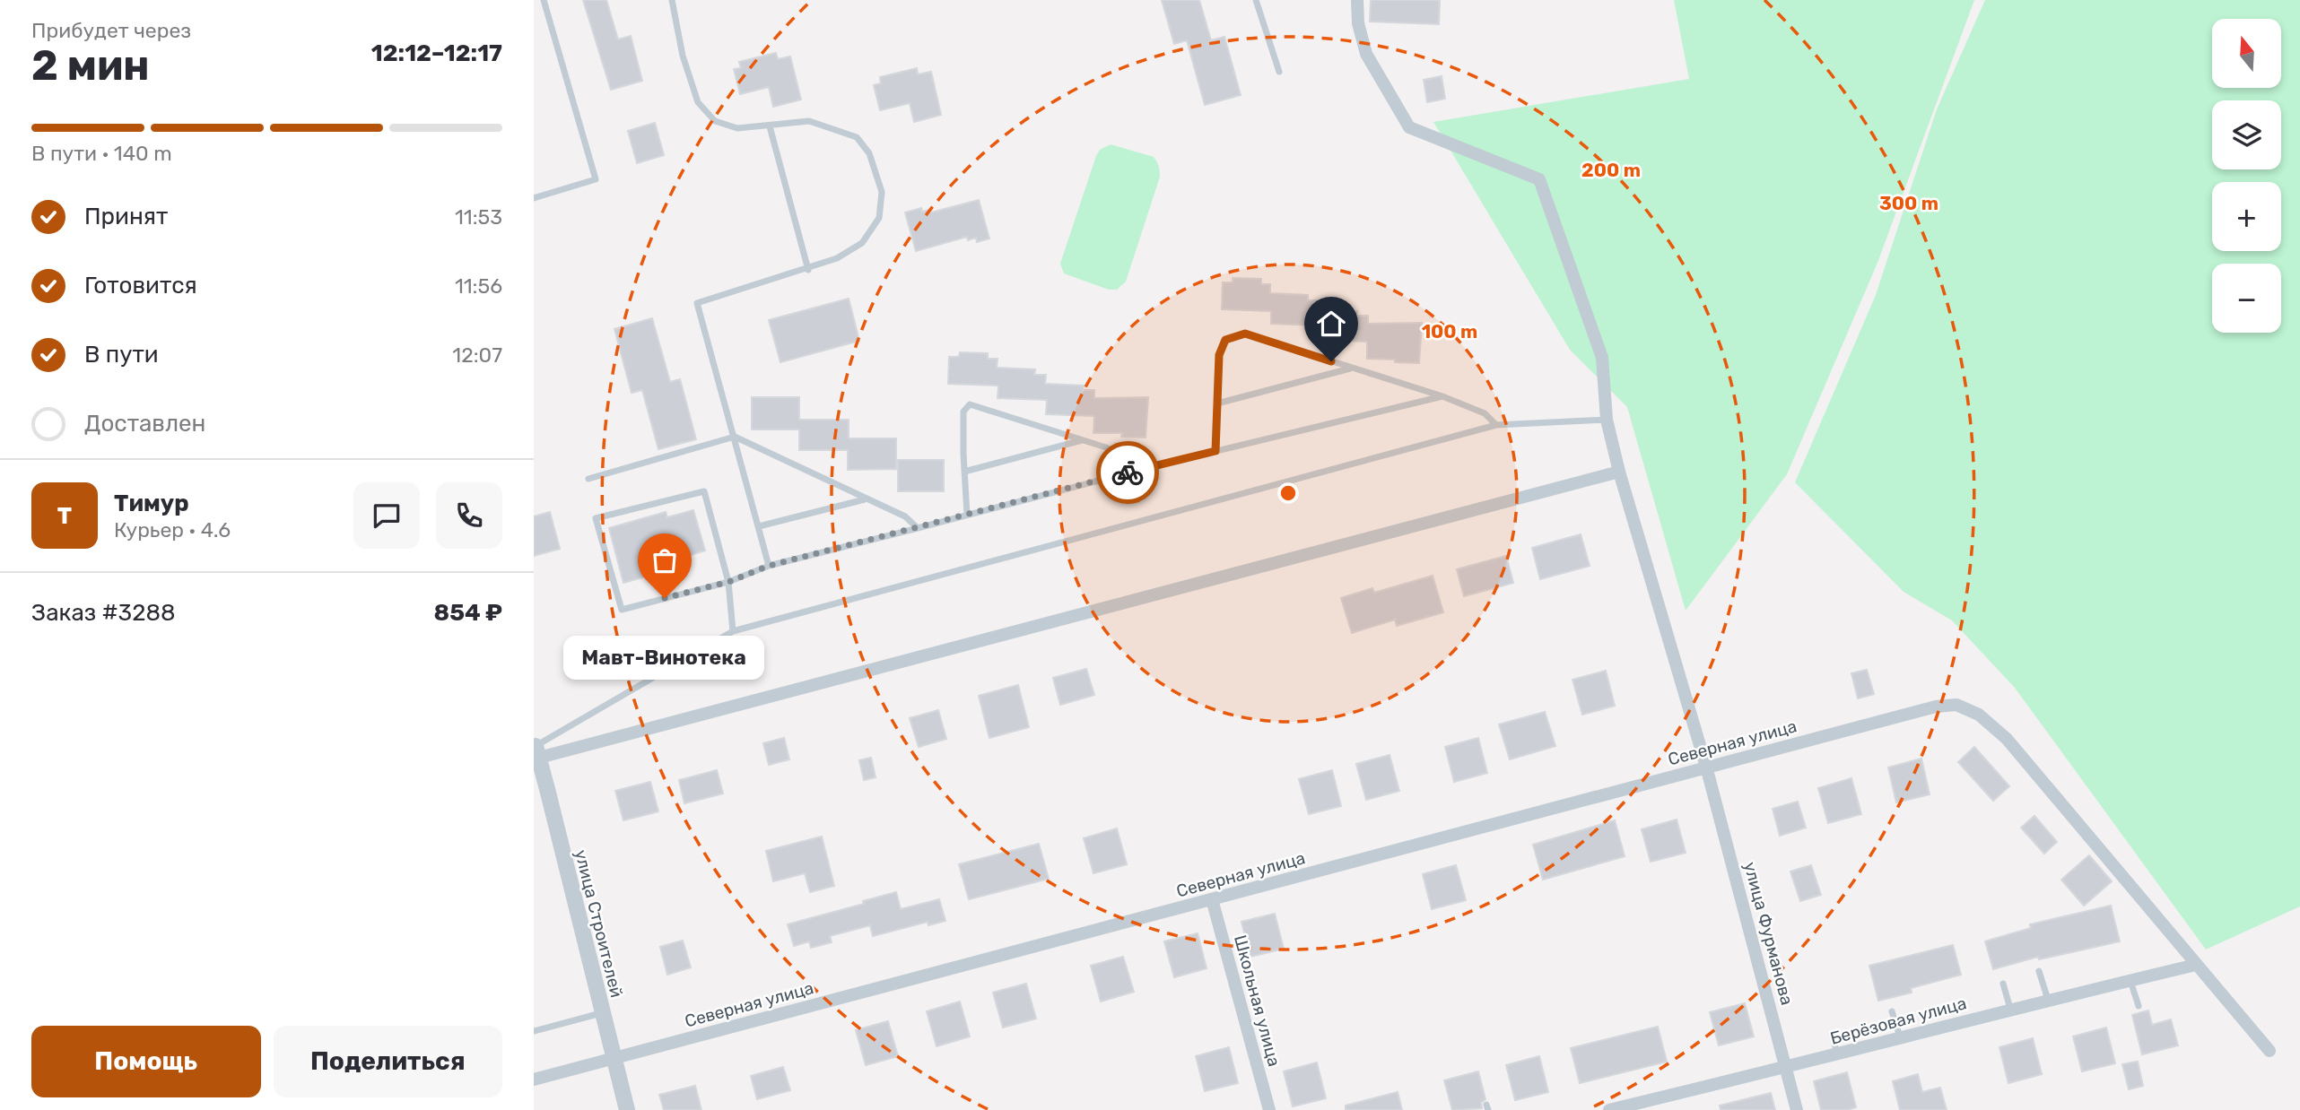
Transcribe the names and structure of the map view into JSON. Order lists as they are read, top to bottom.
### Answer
{
  "streets": {
    "street": [
      "Северная улица",
      "улица Строителей",
      "улица Фурманова",
      "Школьная улица",
      "Берёзовая улица"
    ]
  },
  "crossings": [
    ["Северная улица", "улица Строителей"],
    ["Северная улица", "улица Фурманова"],
    ["Северная улица", "Школьная улица"],
    ["Северная улица", "Берёзовая улица"],
    ["улица Фурманова", "Берёзовая улица"]
  ],
  "places": ["Мавт-Винотека"],
  "north": "top",
  "page": {
    "heading": ["2 мин", "Прибудет через", "12:12–12:17"],
    "panel": [
      "Тимур",
      "Курьер · 4.6",
      "Заказ #3288",
      "854 ₽"
    ],
    "map_buttons": ["+", "−"],
    "bar": "В пути · 140 m",
    "list": [
      ["Принят", "11:53"],
      ["Готовится", "11:56"],
      ["В пути", "12:07"],
      "Доставлен"
    ],
    "round": "Т",
    "bubble": "Мавт-Винотека",
    "buttons": ["Помощь", "Поделиться"]
  },
  "rings": ["200 m", "300 m", "100 m"]
}
